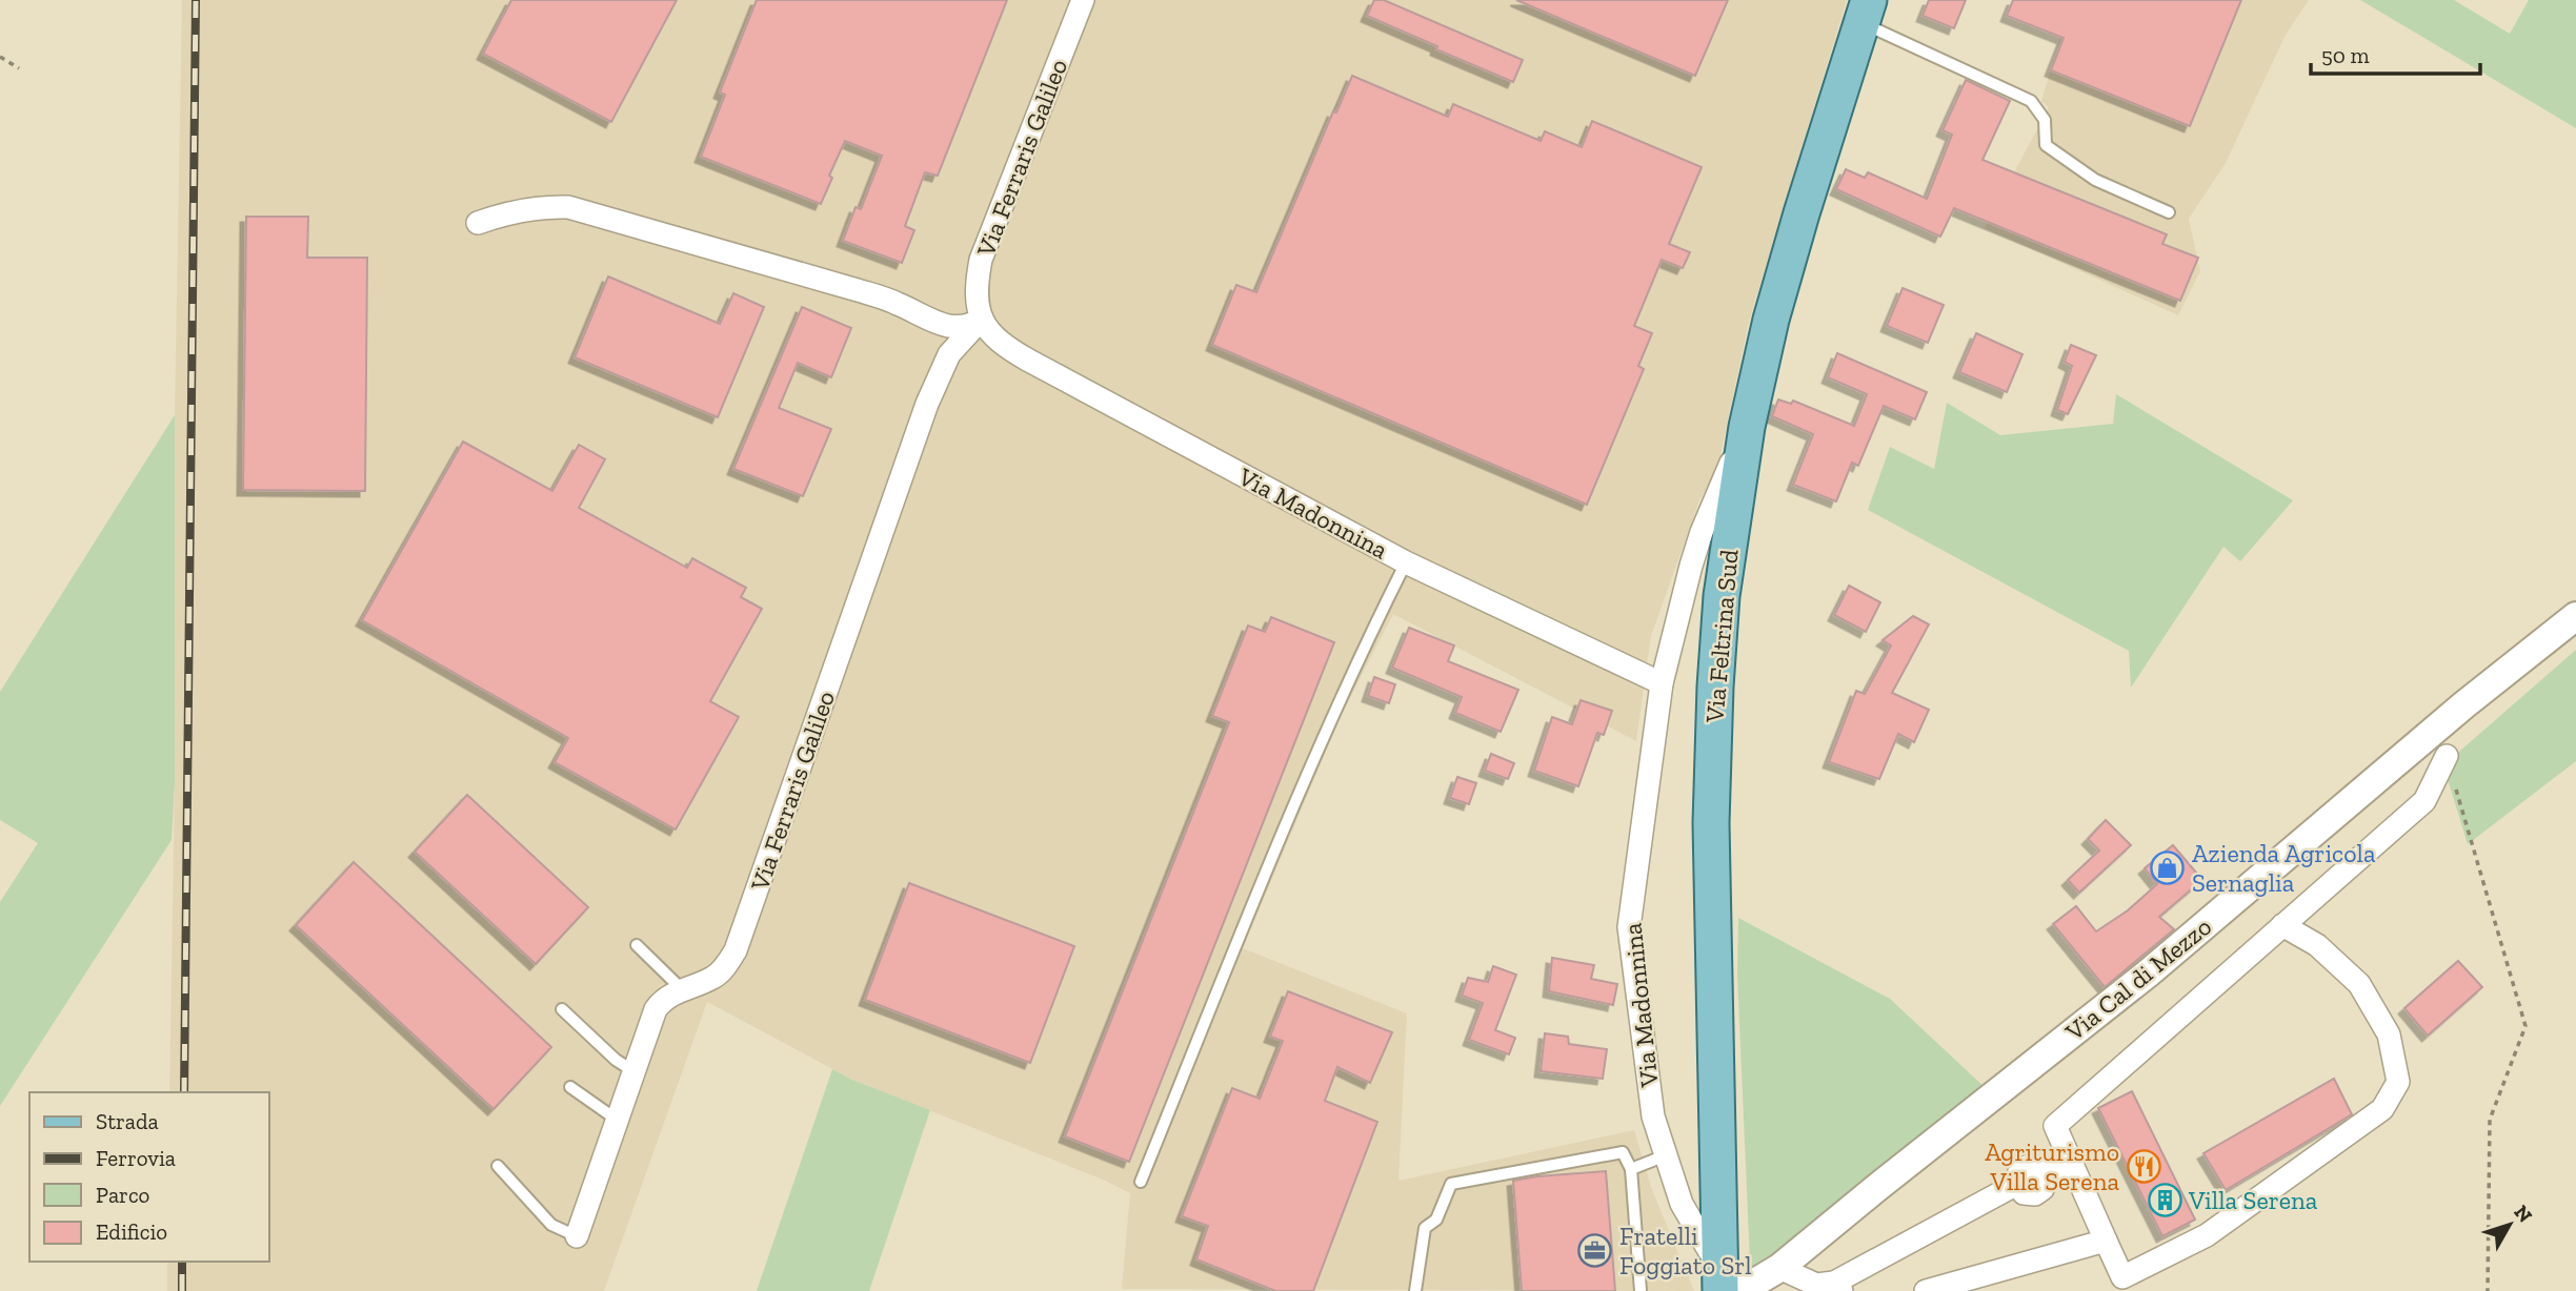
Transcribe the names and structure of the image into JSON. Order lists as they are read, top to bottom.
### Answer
{
  "streets": {
    "main road": ["Via Feltrina Sud"],
    "street": ["Via Ferraris Galileo", "Via Madonnina", "Via Cal di Mezzo"]
  },
  "crossings": [
    ["Via Ferraris Galileo", "Via Madonnina"],
    ["Via Madonnina", "Via Feltrina Sud"],
    ["Via Madonnina", "Via Cal di Mezzo"],
    ["Via Feltrina Sud", "Via Cal di Mezzo"]
  ],
  "places": {
    "shop": ["Azienda Agricola Sernaglia"],
    "restaurant": ["Agriturismo Villa Serena"],
    "building": ["Villa Serena"],
    "office": ["Fratelli Foggiato Srl"]
  },
  "legend": [
    "Strada",
    "Ferrovia",
    "Parco",
    "Edificio"
  ],
  "scale_bar": "50 m",
  "north": "top right"
}
